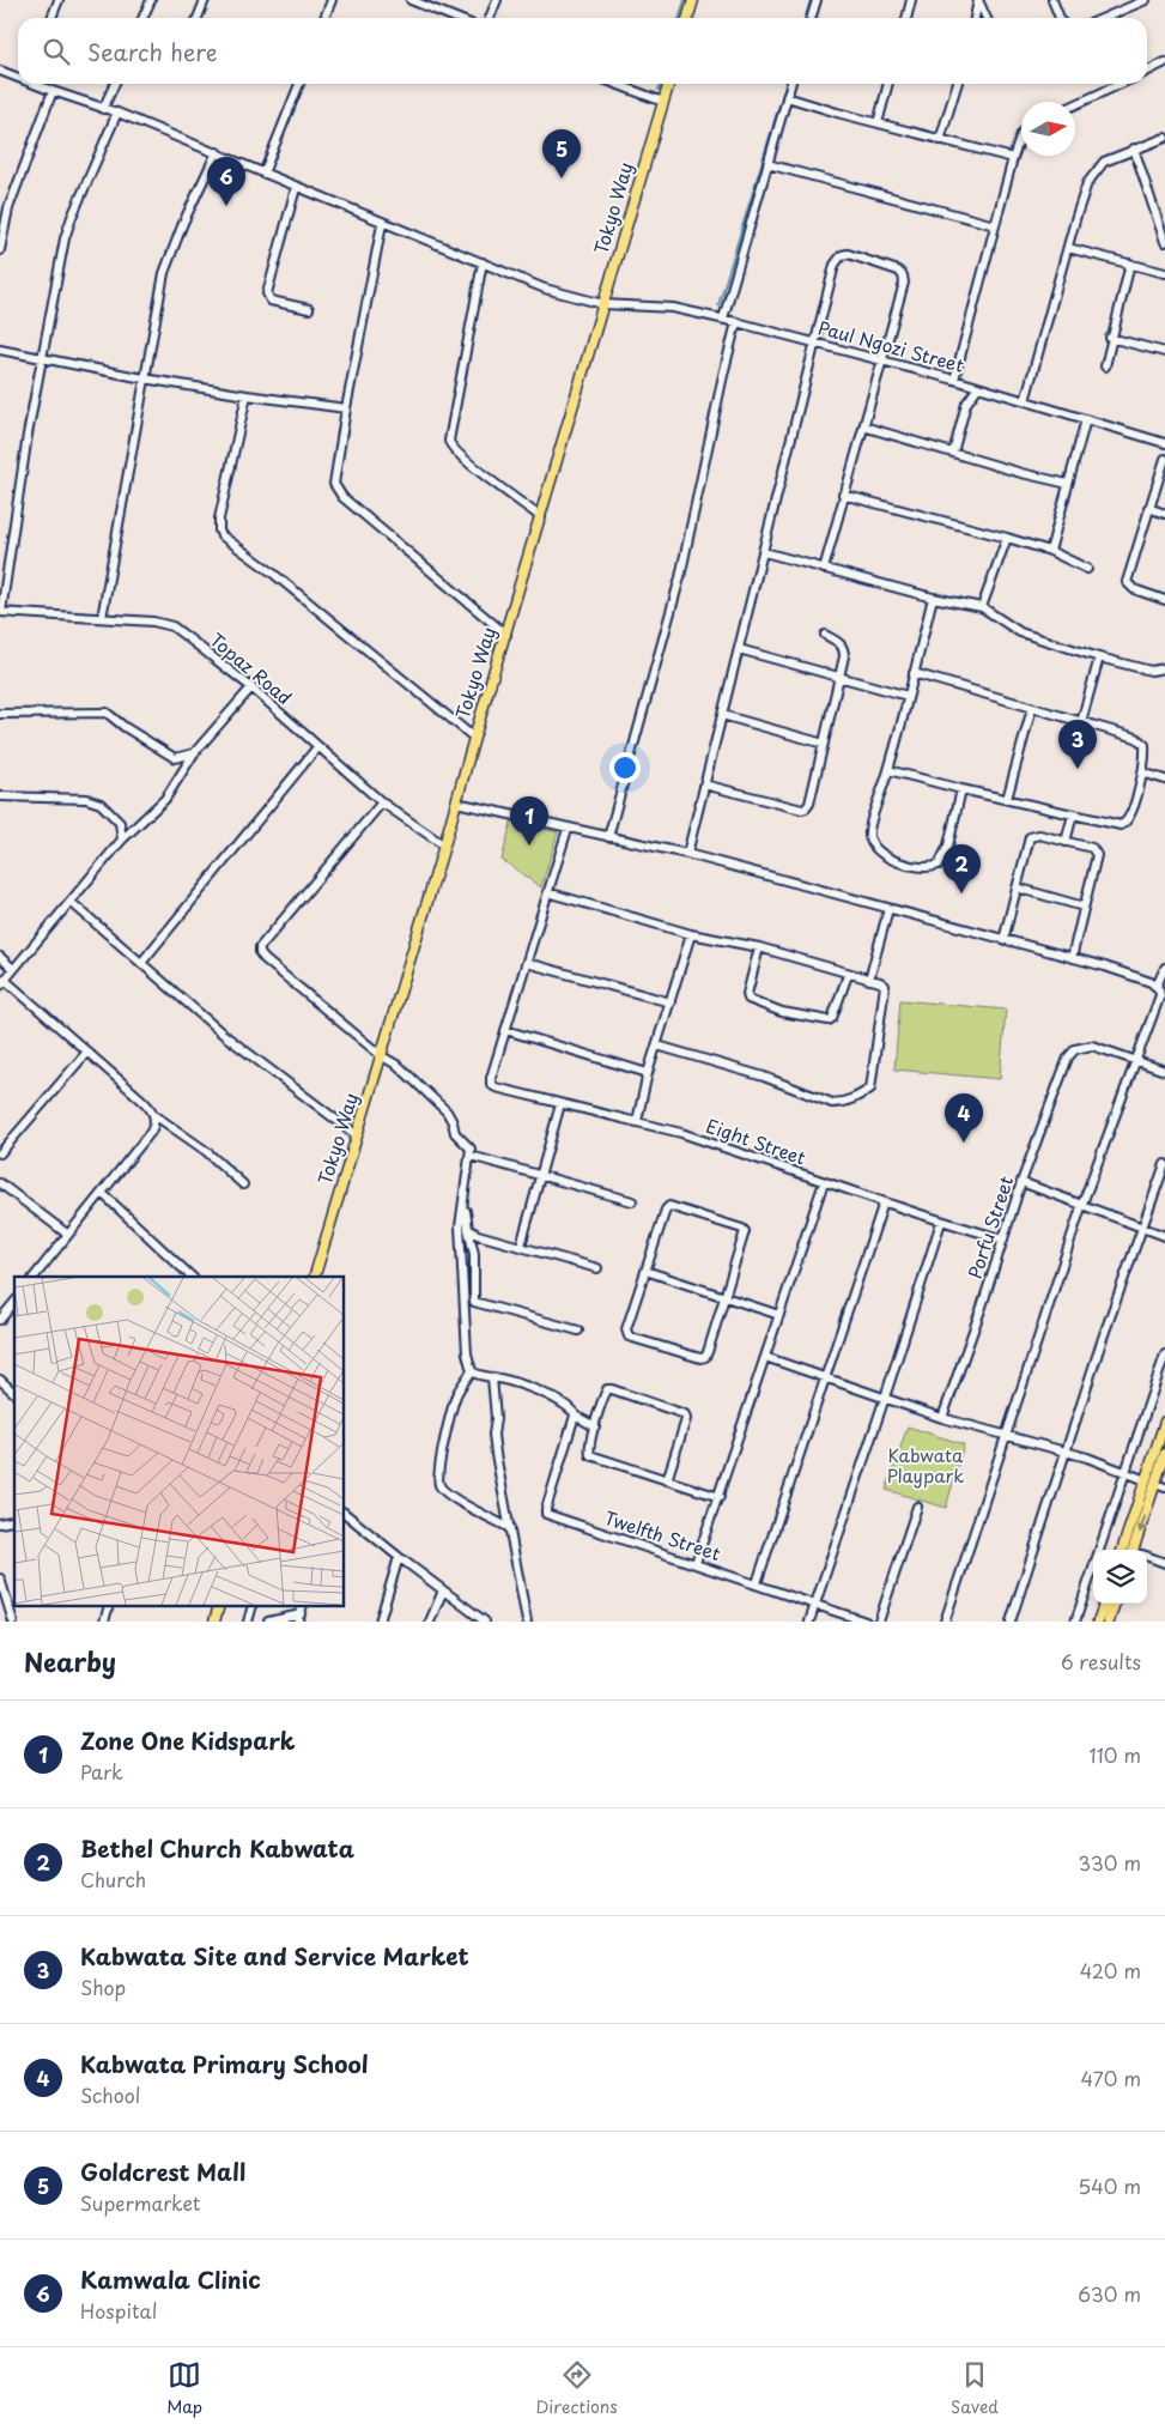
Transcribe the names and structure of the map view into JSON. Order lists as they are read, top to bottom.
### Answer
{
  "streets": {
    "main road": ["Tokyo Way"],
    "street": [
      "Paul Ngozi Street",
      "Topaz Road",
      "Eight Street",
      "Porfu Street",
      "Twelfth Street"
    ]
  },
  "crossings": [
    ["Tokyo Way", "Paul Ngozi Street"],
    ["Tokyo Way", "Topaz Road"],
    ["Eight Street", "Porfu Street"]
  ],
  "parks": ["Kabwata Playpark"],
  "north": "right",
  "page": {
    "search": "Search here",
    "pins": [
      "5",
      "6",
      "3",
      "1",
      "2",
      "4"
    ],
    "heading": ["Nearby", "6 results"],
    "list": [
      {
        "mark": "1",
        "name": "Zone One Kidspark",
        "note": "Park",
        "value": "110 m"
      },
      {
        "mark": "2",
        "name": "Bethel Church Kabwata",
        "note": "Church",
        "value": "330 m"
      },
      {
        "mark": "3",
        "name": "Kabwata Site and Service Market",
        "note": "Shop",
        "value": "420 m"
      },
      {
        "mark": "4",
        "name": "Kabwata Primary School",
        "note": "School",
        "value": "470 m"
      },
      {
        "mark": "5",
        "name": "Goldcrest Mall",
        "note": "Supermarket",
        "value": "540 m"
      },
      {
        "mark": "6",
        "name": "Kamwala Clinic",
        "note": "Hospital",
        "value": "630 m"
      }
    ],
    "nav": ["Map", "Directions", "Saved"]
  }
}
